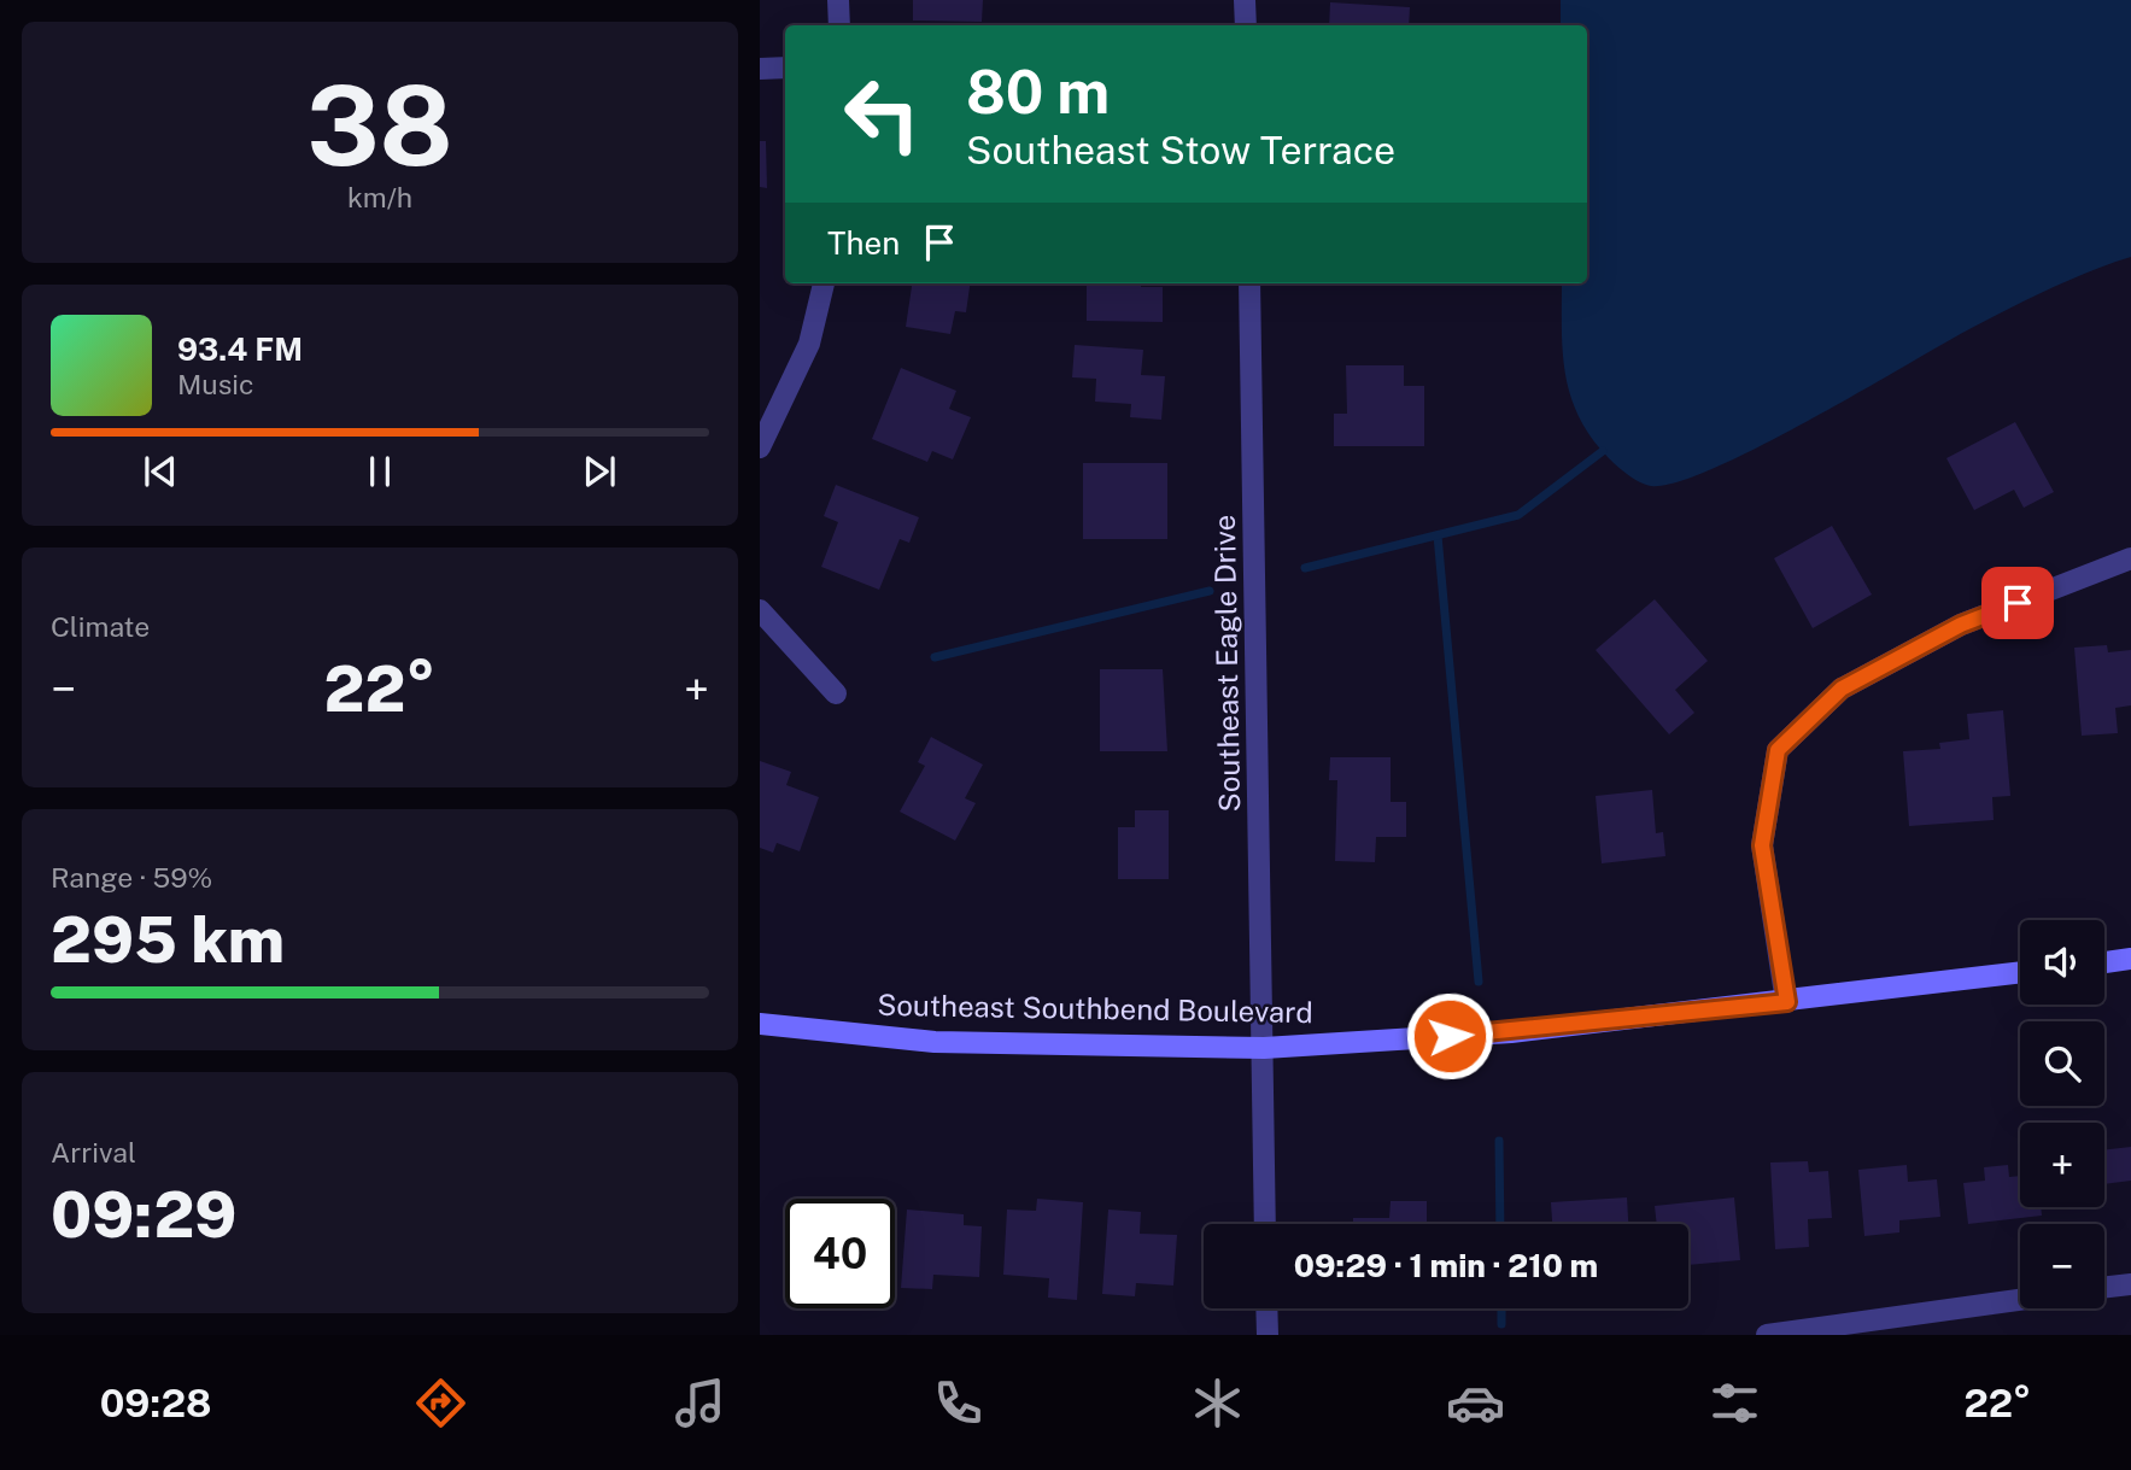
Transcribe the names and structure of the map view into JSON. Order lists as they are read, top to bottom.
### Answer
{
  "streets": {
    "street": ["Southeast Eagle Drive", "Southeast Southbend Boulevard"]
  },
  "crossings": [
    ["Southeast Eagle Drive", "Southeast Southbend Boulevard"]
  ],
  "page": {
    "tile": [
      ["38", "km/h"],
      "Climate",
      ["Range · 59%", "295 km"],
      ["Arrival", "09:29"]
    ],
    "turn": ["80 m", "Southeast Stow Terrace"],
    "then": "Then",
    "song": ["93.4 FM", "Music"],
    "heat": ["−", "22°", "+"],
    "map_buttons": ["+", "−"],
    "limit": "40",
    "trip": "09:29 · 1 min · 210 m",
    "tabs": ["09:28", "22°"]
  }
}
